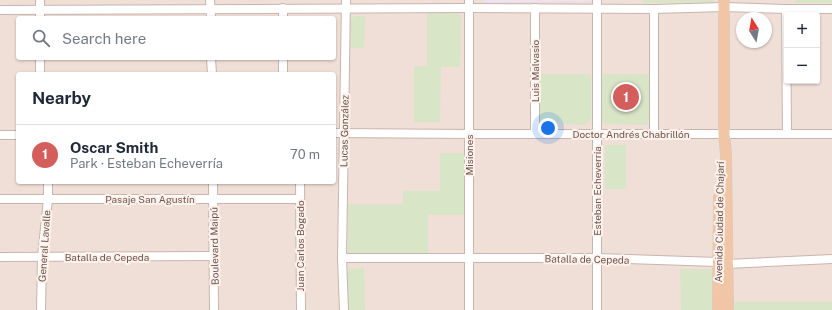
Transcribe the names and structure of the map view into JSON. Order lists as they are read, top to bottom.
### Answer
{
  "streets": {
    "main road": ["Avenida Ciudad de Chajarí"],
    "street": [
      "Luis Malvasio",
      "Lucas González",
      "Doctor Andrés Chabrillón",
      "Misiones",
      "Esteban Echeverría",
      "Pasaje San Agustín",
      "General Lavalle",
      "Boulevard Maipú",
      "Juan Carlos Bogado",
      "Batalla de Cepeda"
    ]
  },
  "crossings": [
    ["Luis Malvasio", "Doctor Andrés Chabrillón"],
    ["Lucas González", "Doctor Andrés Chabrillón"],
    ["Lucas González", "Batalla de Cepeda"],
    ["Doctor Andrés Chabrillón", "Misiones"],
    ["Doctor Andrés Chabrillón", "Esteban Echeverría"],
    ["Doctor Andrés Chabrillón", "Avenida Ciudad de Chajarí"],
    ["Misiones", "Batalla de Cepeda"],
    ["Esteban Echeverría", "Batalla de Cepeda"],
    ["Pasaje San Agustín", "General Lavalle"],
    ["Pasaje San Agustín", "Boulevard Maipú"],
    ["Pasaje San Agustín", "Juan Carlos Bogado"],
    ["Avenida Ciudad de Chajarí", "Batalla de Cepeda"],
    ["General Lavalle", "Batalla de Cepeda"],
    ["Boulevard Maipú", "Batalla de Cepeda"]
  ],
  "north": "top",
  "page": {
    "map_buttons": ["+", "−"],
    "search": "Search here",
    "heading": "Nearby",
    "pins": "1",
    "list": [
      {
        "mark": "1",
        "name": "Oscar Smith",
        "note": "Park · Esteban Echeverría",
        "value": "70 m"
      }
    ]
  }
}
